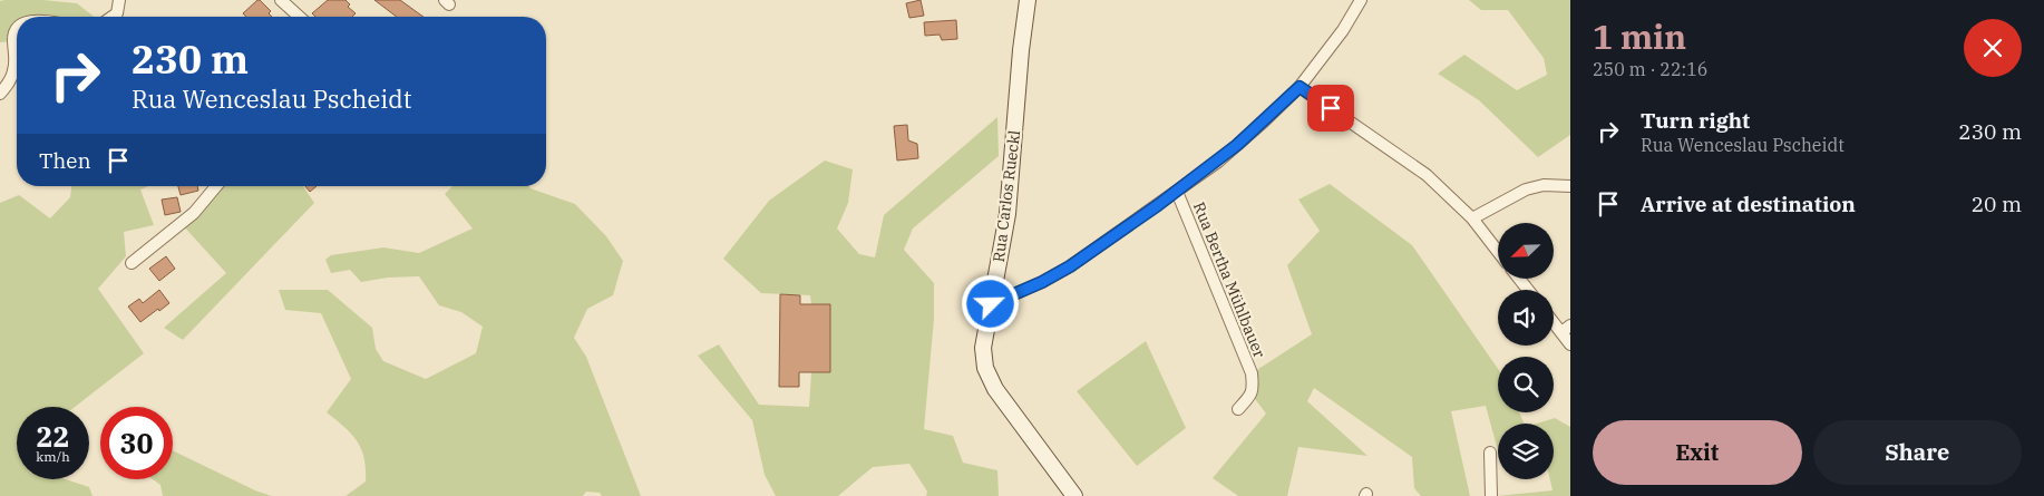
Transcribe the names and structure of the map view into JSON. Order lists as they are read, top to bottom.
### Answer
{
  "streets": {
    "street": ["Rua Carlos Rueckl", "Rua Bertha Mühlbauer"]
  },
  "north": "bottom left",
  "page": {
    "heading": ["1 min", "250 m · 22:16"],
    "turn": ["230 m", "Rua Wenceslau Pscheidt"],
    "list": [
      {
        "name": "Turn right",
        "note": "Rua Wenceslau Pscheidt",
        "value": "230 m"
      },
      {
        "name": "Arrive at destination",
        "value": "20 m"
      }
    ],
    "then": "Then",
    "speed": "22 km/h",
    "limit": "30",
    "buttons": ["Exit", "Share"]
  }
}
